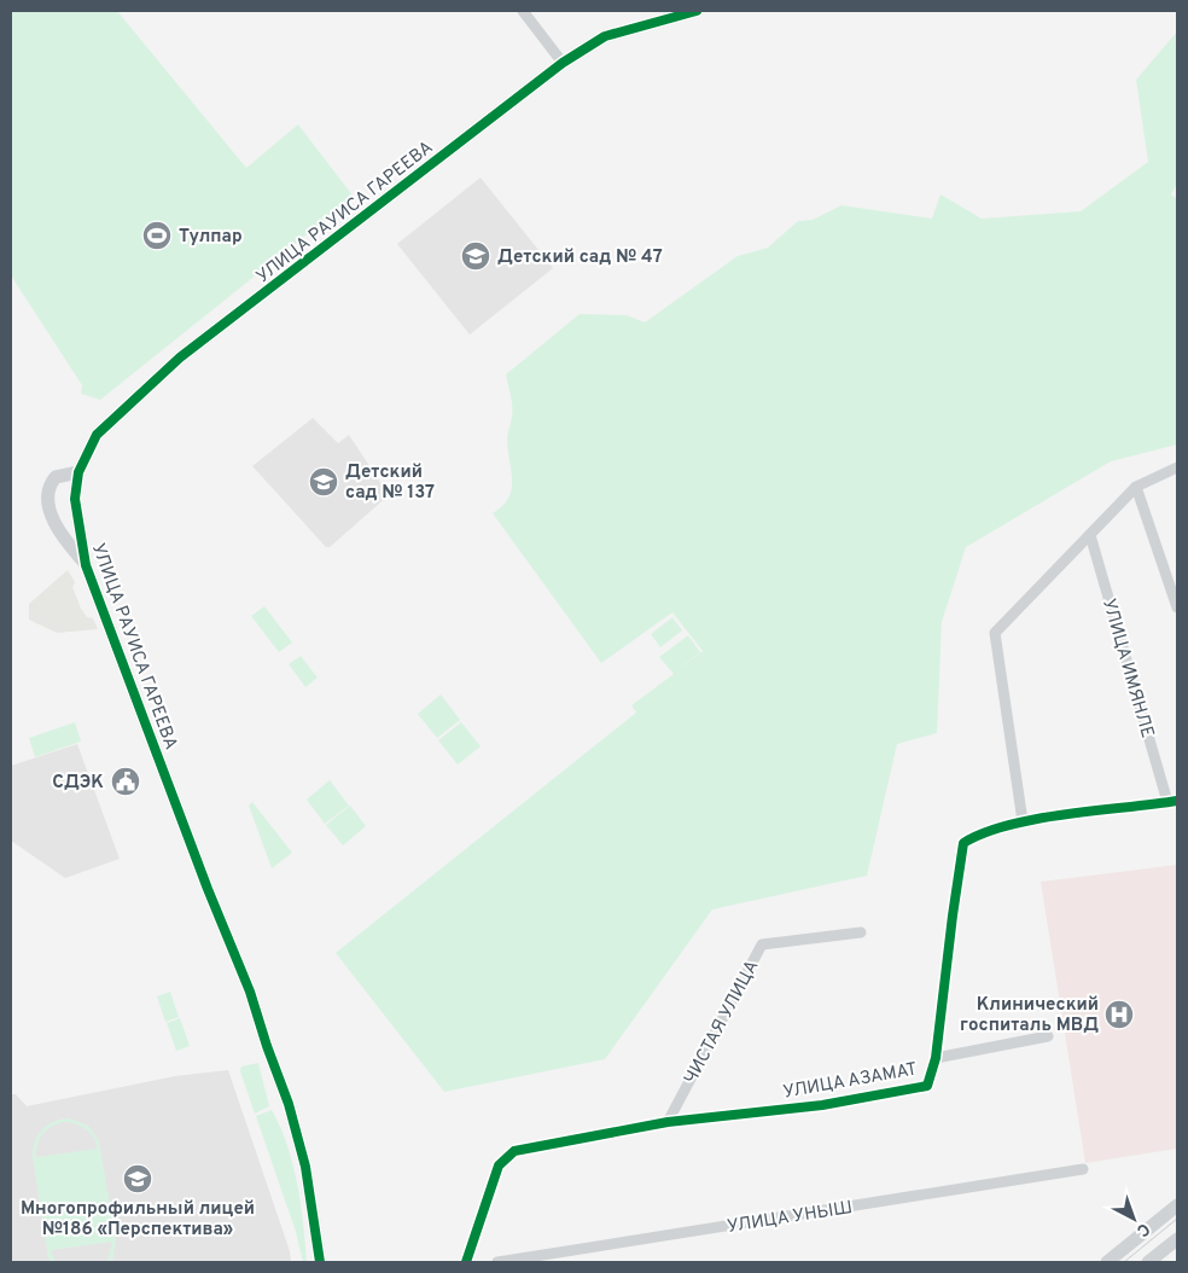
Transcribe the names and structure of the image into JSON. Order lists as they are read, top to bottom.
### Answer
{
  "streets": {
    "street": [
      "УЛИЦА РАУИСА ГАРЕЕВА",
      "УЛИЦА ИМЯНЛЕ",
      "ЧИСТАЯ УЛИЦА",
      "УЛИЦА АЗАМАТ",
      "УЛИЦА УНЫШ"
    ]
  },
  "crossings": [
    ["УЛИЦА ИМЯНЛЕ", "УЛИЦА АЗАМАТ"],
    ["ЧИСТАЯ УЛИЦА", "УЛИЦА АЗАМАТ"]
  ],
  "places": {
    "sports": ["Тулпар"],
    "school or university": ["Детский сад № 47", "Детский сад № 137", "Многопрофильный лицей №186 «Перспектива»"],
    "public building": ["СДЭК"],
    "hospital": ["Клинический госпиталь МВД"]
  },
  "north": "bottom right"
}
